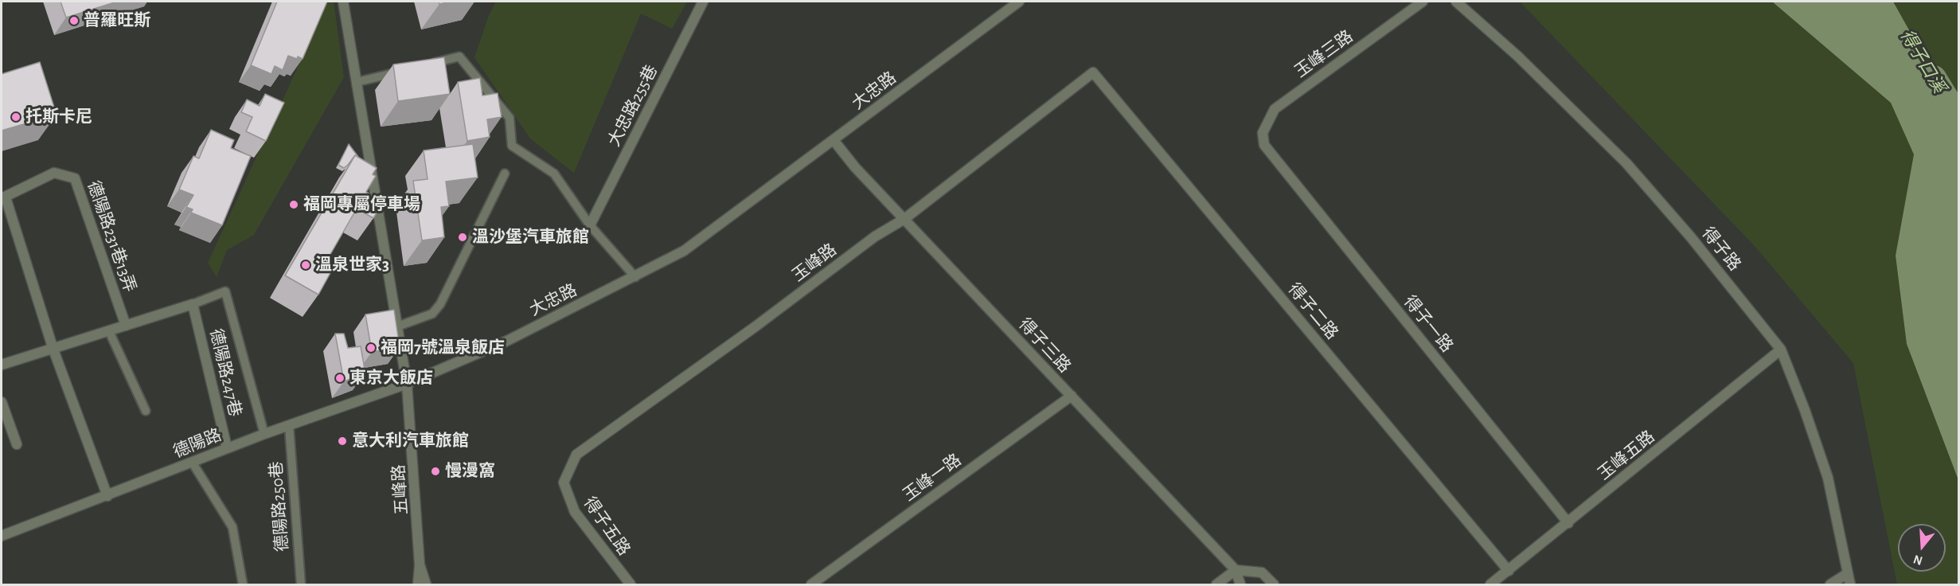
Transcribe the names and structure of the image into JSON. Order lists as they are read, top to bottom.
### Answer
{
  "streets": {
    "street": [
      "玉峰三路",
      "大忠路",
      "大忠路255巷",
      "德陽路231巷13弄",
      "得子路",
      "玉峰路",
      "得子二路",
      "得子一路",
      "得子三路",
      "德陽路247巷",
      "德陽路",
      "玉峰五路",
      "玉峰一路",
      "五峰路",
      "得子五路"
    ],
    "lane": ["德陽路250巷"]
  },
  "crossings": [
    ["玉峰三路", "得子一路"],
    ["大忠路", "得子三路"],
    ["大忠路", "德陽路"],
    ["大忠路", "五峰路"],
    ["得子路", "玉峰五路"],
    ["玉峰路", "得子二路"],
    ["玉峰路", "得子三路"],
    ["玉峰路", "得子五路"],
    ["得子二路", "玉峰五路"],
    ["得子一路", "玉峰五路"],
    ["得子三路", "玉峰一路"],
    ["德陽路247巷", "德陽路"],
    ["德陽路", "五峰路"],
    ["德陽路", "德陽路250巷"]
  ],
  "water": ["得子口溪"],
  "places": [
    "普羅旺斯",
    "托斯卡尼",
    "福岡專屬停車場",
    "溫沙堡汽車旅館",
    "溫泉世家3",
    "福岡7號溫泉飯店",
    "東京大飯店",
    "意大利汽車旅館",
    "慢漫窩"
  ],
  "north": "bottom"
}
